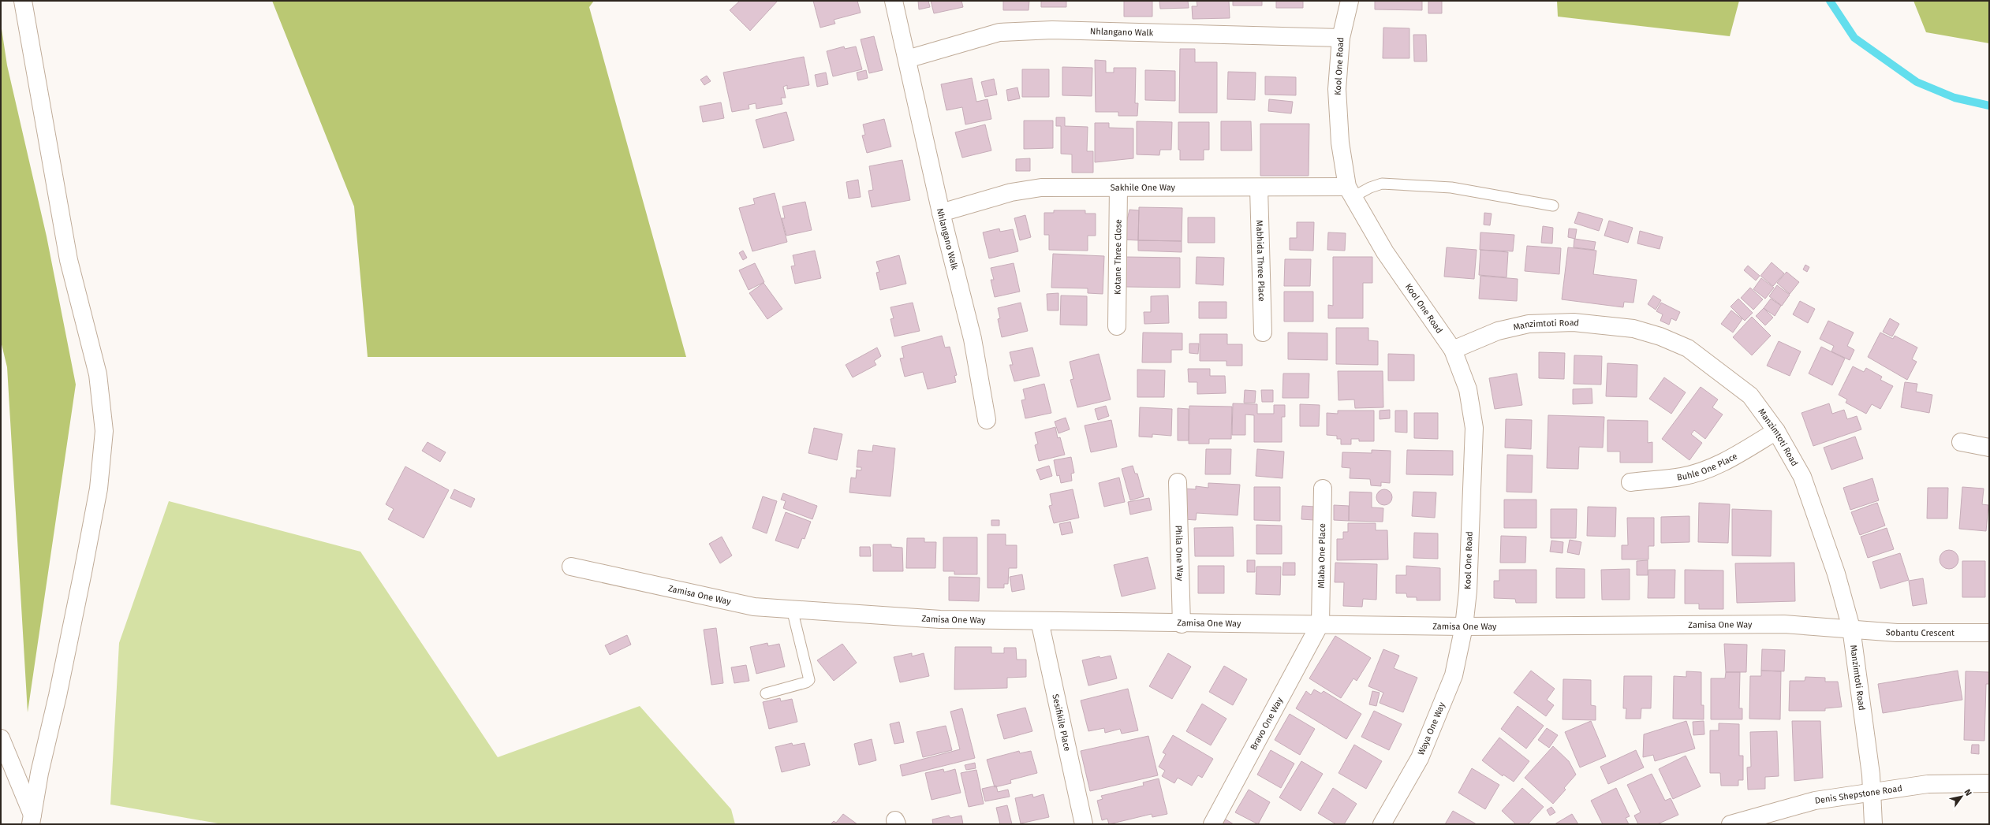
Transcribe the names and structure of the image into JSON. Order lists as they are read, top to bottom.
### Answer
{
  "streets": {
    "street": [
      "Nhlangano Walk",
      "Kool One Road",
      "Sakhile One Way",
      "Kotane Three Close",
      "Mabhida Three Place",
      "Manzimtoti Road",
      "Buhle One Place",
      "Phila One Way",
      "Mlaba One Place",
      "Zamisa One Way",
      "Sobantu Crescent",
      "Sesifikile Place",
      "Bravo One Way",
      "Waya One Way",
      "Denis Shepstone Road"
    ]
  },
  "crossings": [
    ["Nhlangano Walk", "Kool One Road"],
    ["Nhlangano Walk", "Sakhile One Way"],
    ["Kool One Road", "Sakhile One Way"],
    ["Kool One Road", "Manzimtoti Road"],
    ["Kool One Road", "Zamisa One Way"],
    ["Kool One Road", "Waya One Way"],
    ["Sakhile One Way", "Kotane Three Close"],
    ["Sakhile One Way", "Mabhida Three Place"],
    ["Manzimtoti Road", "Buhle One Place"],
    ["Manzimtoti Road", "Zamisa One Way"],
    ["Manzimtoti Road", "Sobantu Crescent"],
    ["Manzimtoti Road", "Denis Shepstone Road"],
    ["Phila One Way", "Zamisa One Way"],
    ["Mlaba One Place", "Zamisa One Way"],
    ["Mlaba One Place", "Bravo One Way"],
    ["Zamisa One Way", "Sobantu Crescent"],
    ["Zamisa One Way", "Sesifikile Place"],
    ["Zamisa One Way", "Bravo One Way"],
    ["Zamisa One Way", "Waya One Way"]
  ],
  "north": "top right"
}
